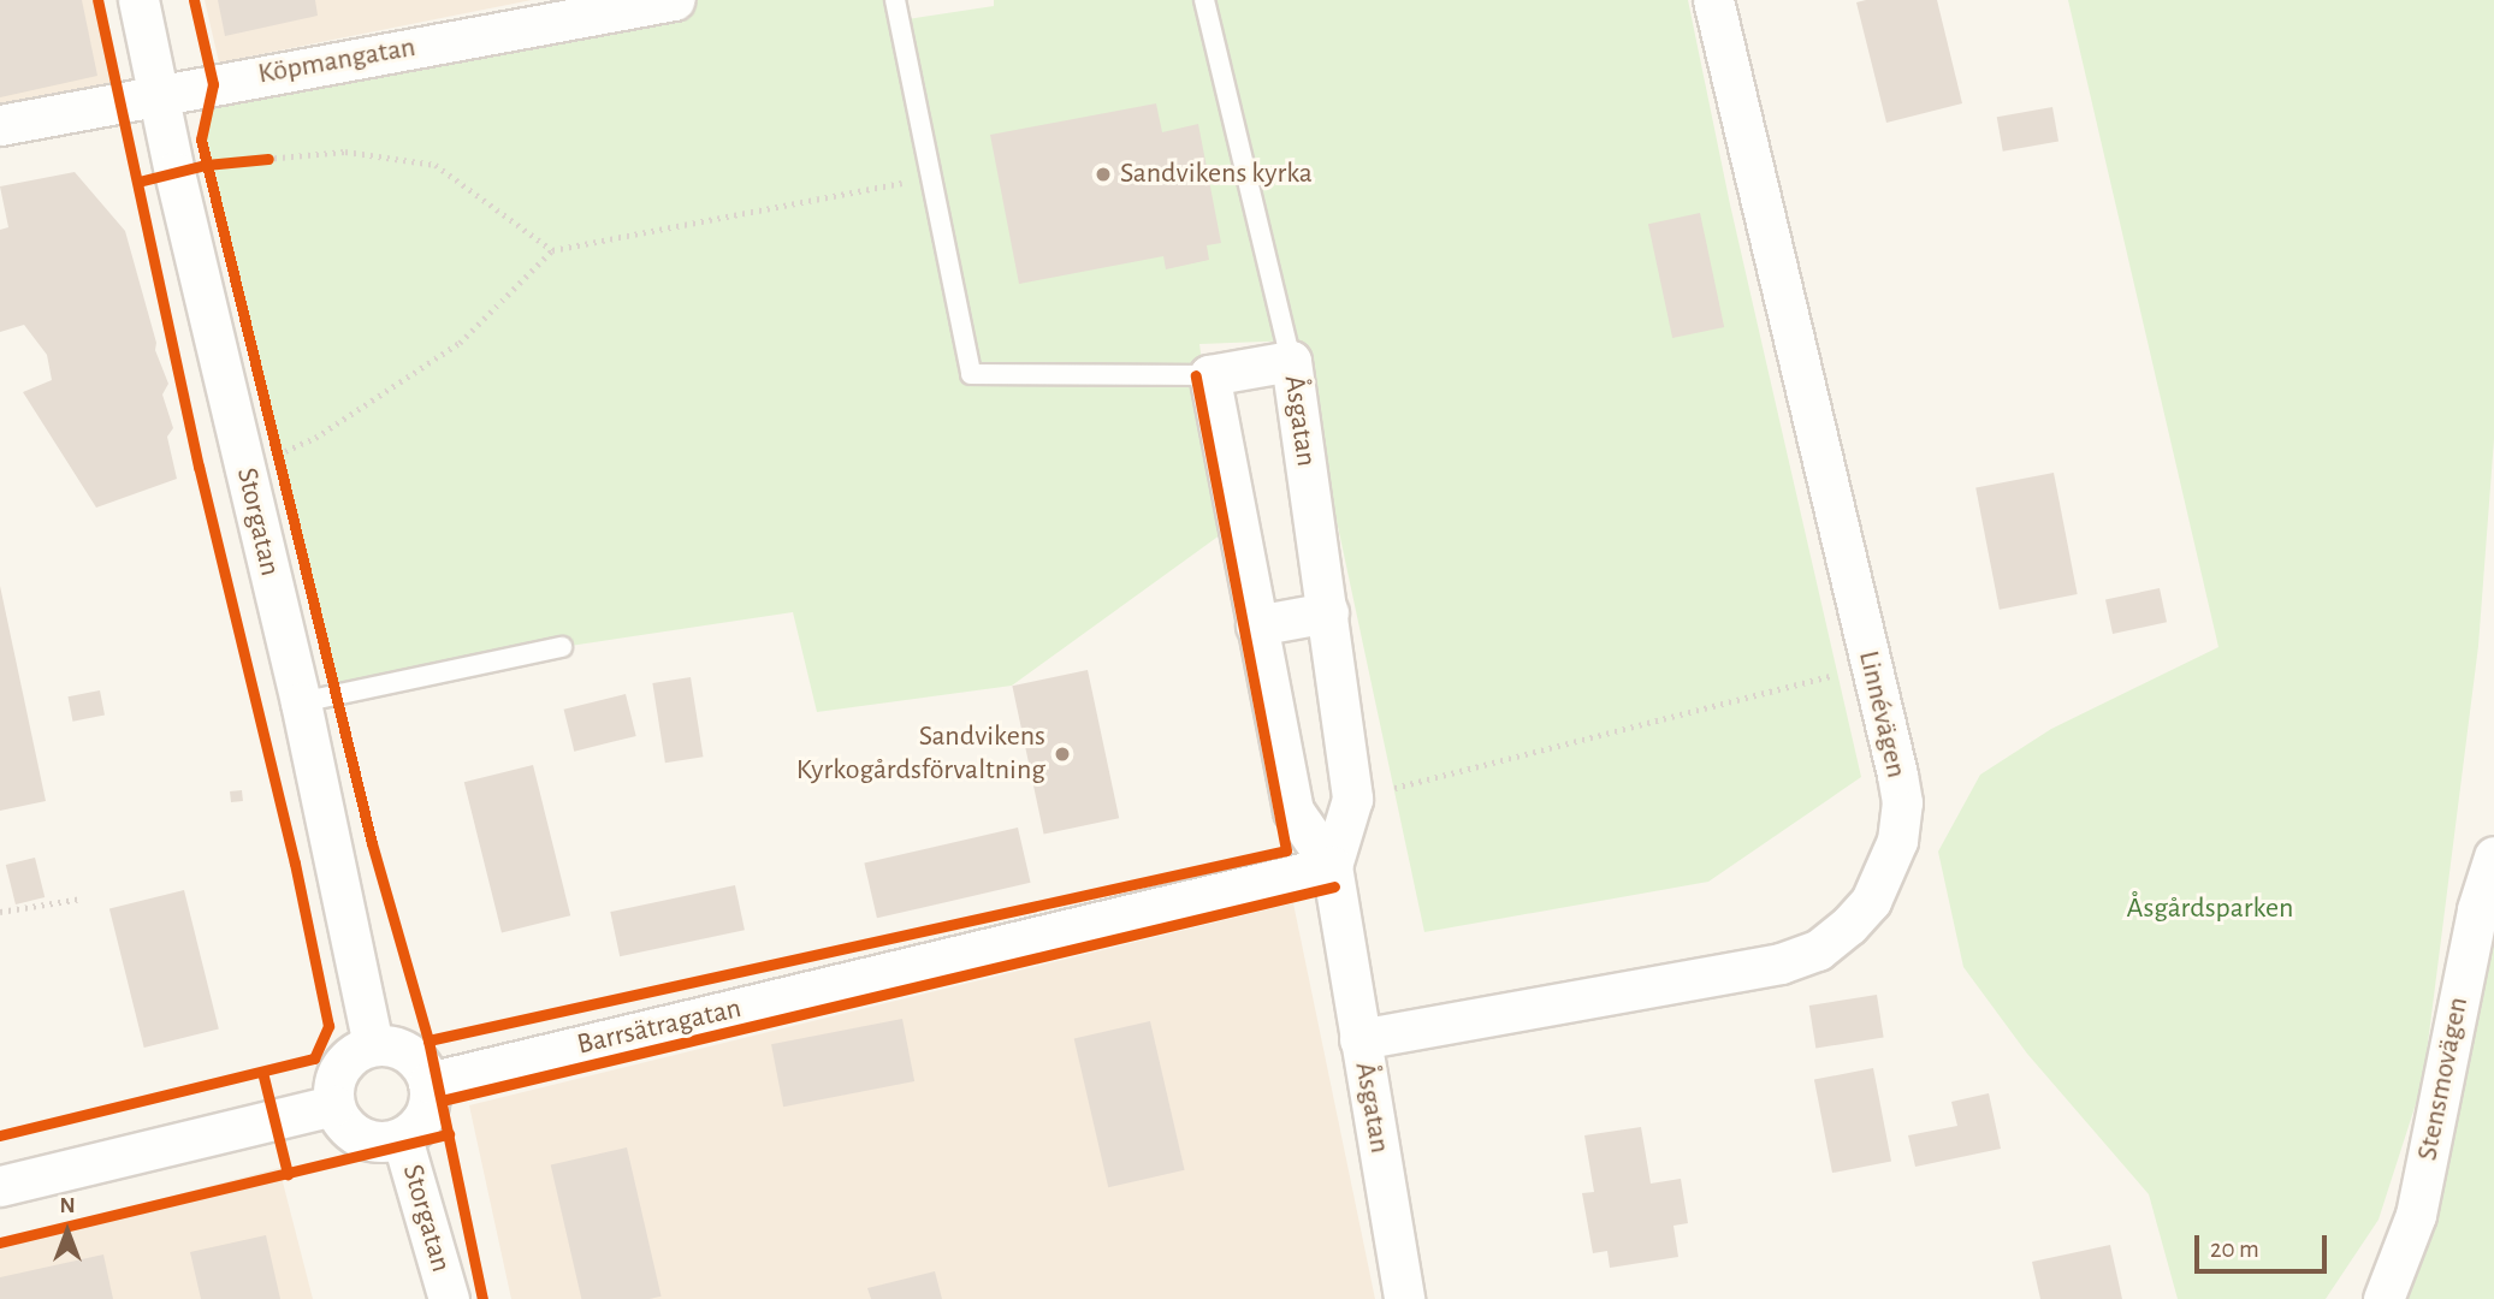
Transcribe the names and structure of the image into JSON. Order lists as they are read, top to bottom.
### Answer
{
  "streets": {
    "street": [
      "Köpmangatan",
      "Åsgatan",
      "Storgatan",
      "Linnévägen",
      "Barrsätragatan",
      "Stensmovägen"
    ]
  },
  "crossings": [
    ["Köpmangatan", "Storgatan"],
    ["Åsgatan", "Linnévägen"],
    ["Åsgatan", "Barrsätragatan"],
    ["Storgatan", "Barrsätragatan"]
  ],
  "parks": ["Åsgårdsparken"],
  "places": ["Sandvikens kyrka", "Sandvikens Kyrkogårdsförvaltning"],
  "scale_bar": "20 m",
  "north": "top"
}
